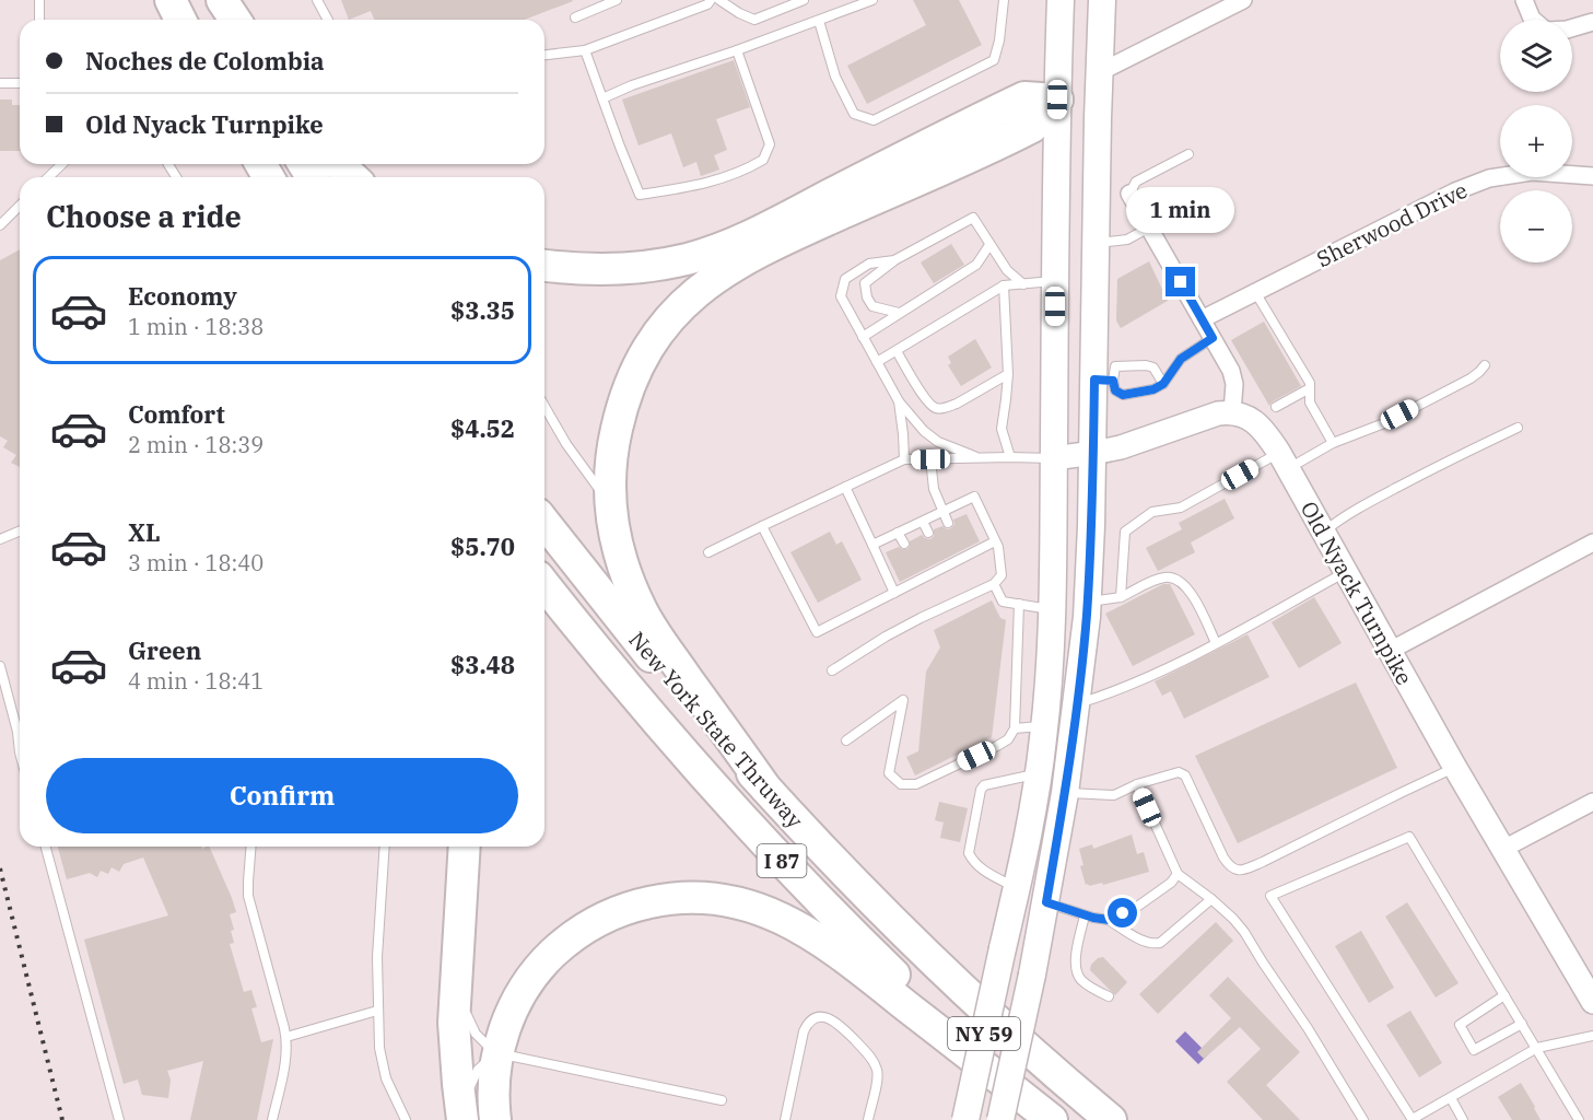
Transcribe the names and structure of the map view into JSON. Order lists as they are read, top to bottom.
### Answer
{
  "streets": {
    "highway": ["New York State Thruway", "I 87"],
    "main road": ["NY 59"],
    "street": ["Sherwood Drive", "Old Nyack Turnpike"]
  },
  "page": {
    "map_buttons": ["+", "−"],
    "banner": ["Noches de Colombia", "Old Nyack Turnpike"],
    "heading": "Choose a ride",
    "bubble": "1 min",
    "list": [
      {
        "name": "Economy",
        "note": "1 min · 18:38",
        "value": "$3.35"
      },
      {
        "name": "Comfort",
        "note": "2 min · 18:39",
        "value": "$4.52"
      },
      {
        "name": "XL",
        "note": "3 min · 18:40",
        "value": "$5.70"
      },
      {
        "name": "Green",
        "note": "4 min · 18:41",
        "value": "$3.48"
      }
    ],
    "buttons": "Confirm"
  }
}
